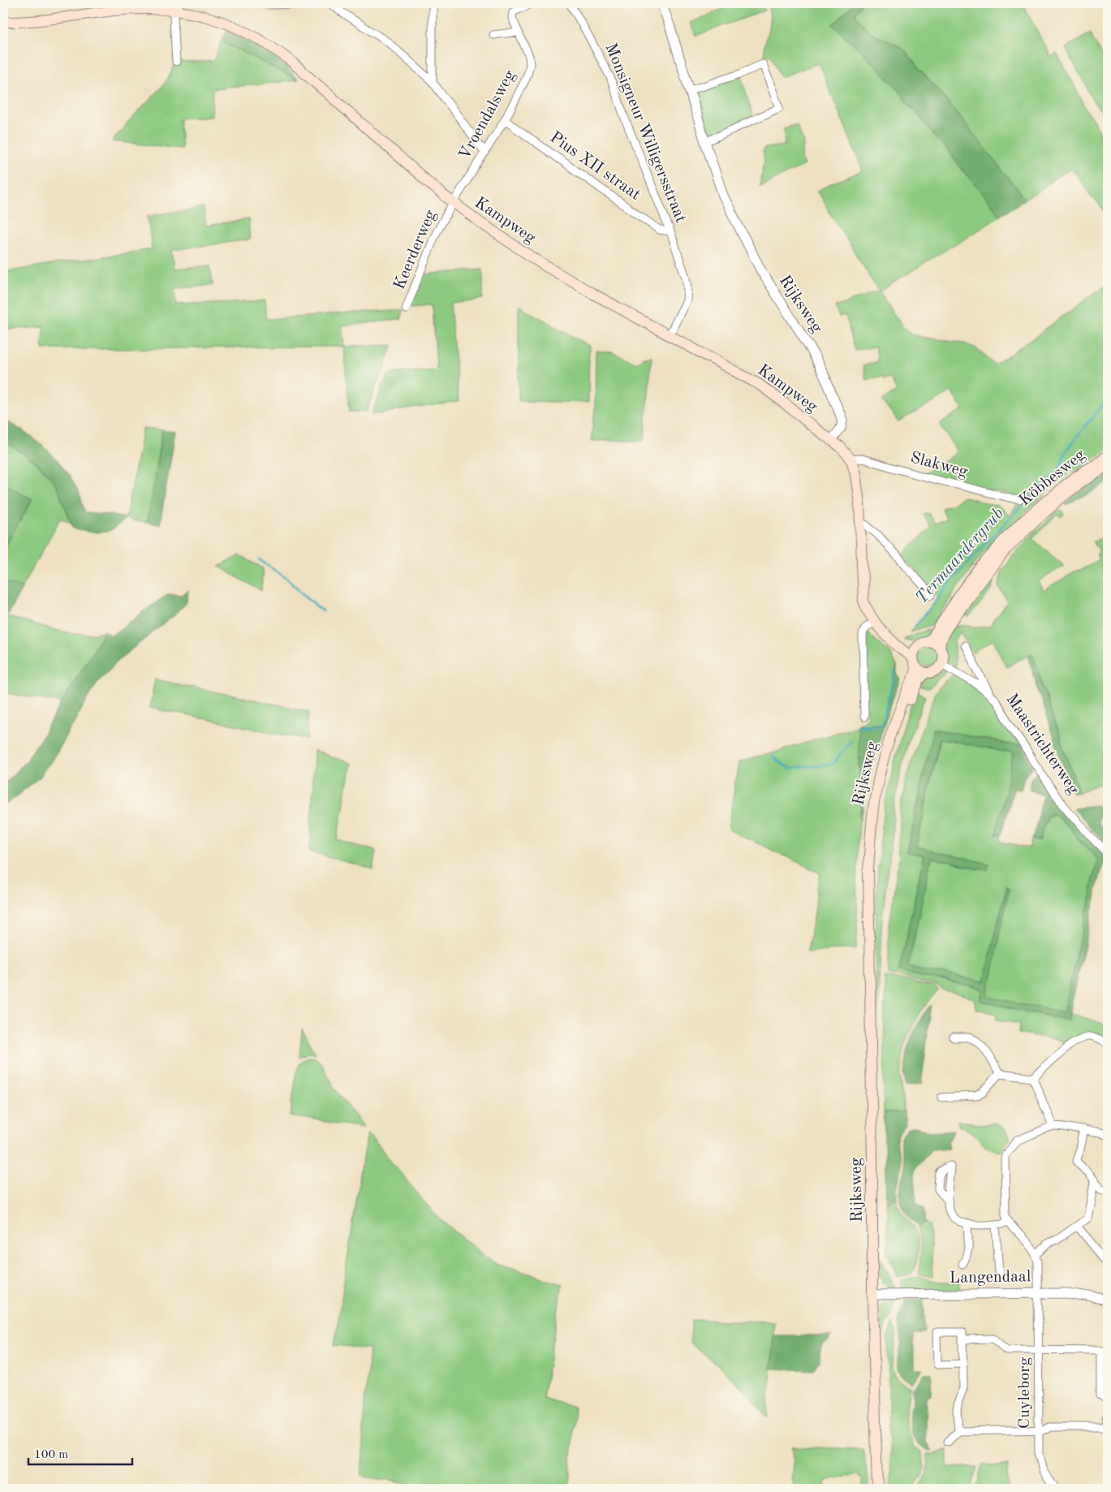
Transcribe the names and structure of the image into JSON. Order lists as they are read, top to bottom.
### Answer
{
  "streets": {
    "main road": ["Kampweg", "Rijksweg", "Köbbesweg"],
    "street": [
      "Vroendalsweg",
      "Monsigneur Willigersstraat",
      "Pius XII straat",
      "Keerderweg",
      "Slakweg",
      "Maastrichterweg",
      "Langendaal",
      "Cuyleborg"
    ]
  },
  "crossings": [
    ["Vroendalsweg", "Pius XII straat"],
    ["Vroendalsweg", "Kampweg"],
    ["Vroendalsweg", "Keerderweg"],
    ["Monsigneur Willigersstraat", "Pius XII straat"],
    ["Monsigneur Willigersstraat", "Kampweg"],
    ["Kampweg", "Keerderweg"],
    ["Kampweg", "Rijksweg"],
    ["Rijksweg", "Köbbesweg"],
    ["Rijksweg", "Maastrichterweg"],
    ["Rijksweg", "Langendaal"],
    ["Köbbesweg", "Maastrichterweg"],
    ["Langendaal", "Cuyleborg"]
  ],
  "water": ["Termaardergrub"],
  "scale_bar": "100 m"
}
